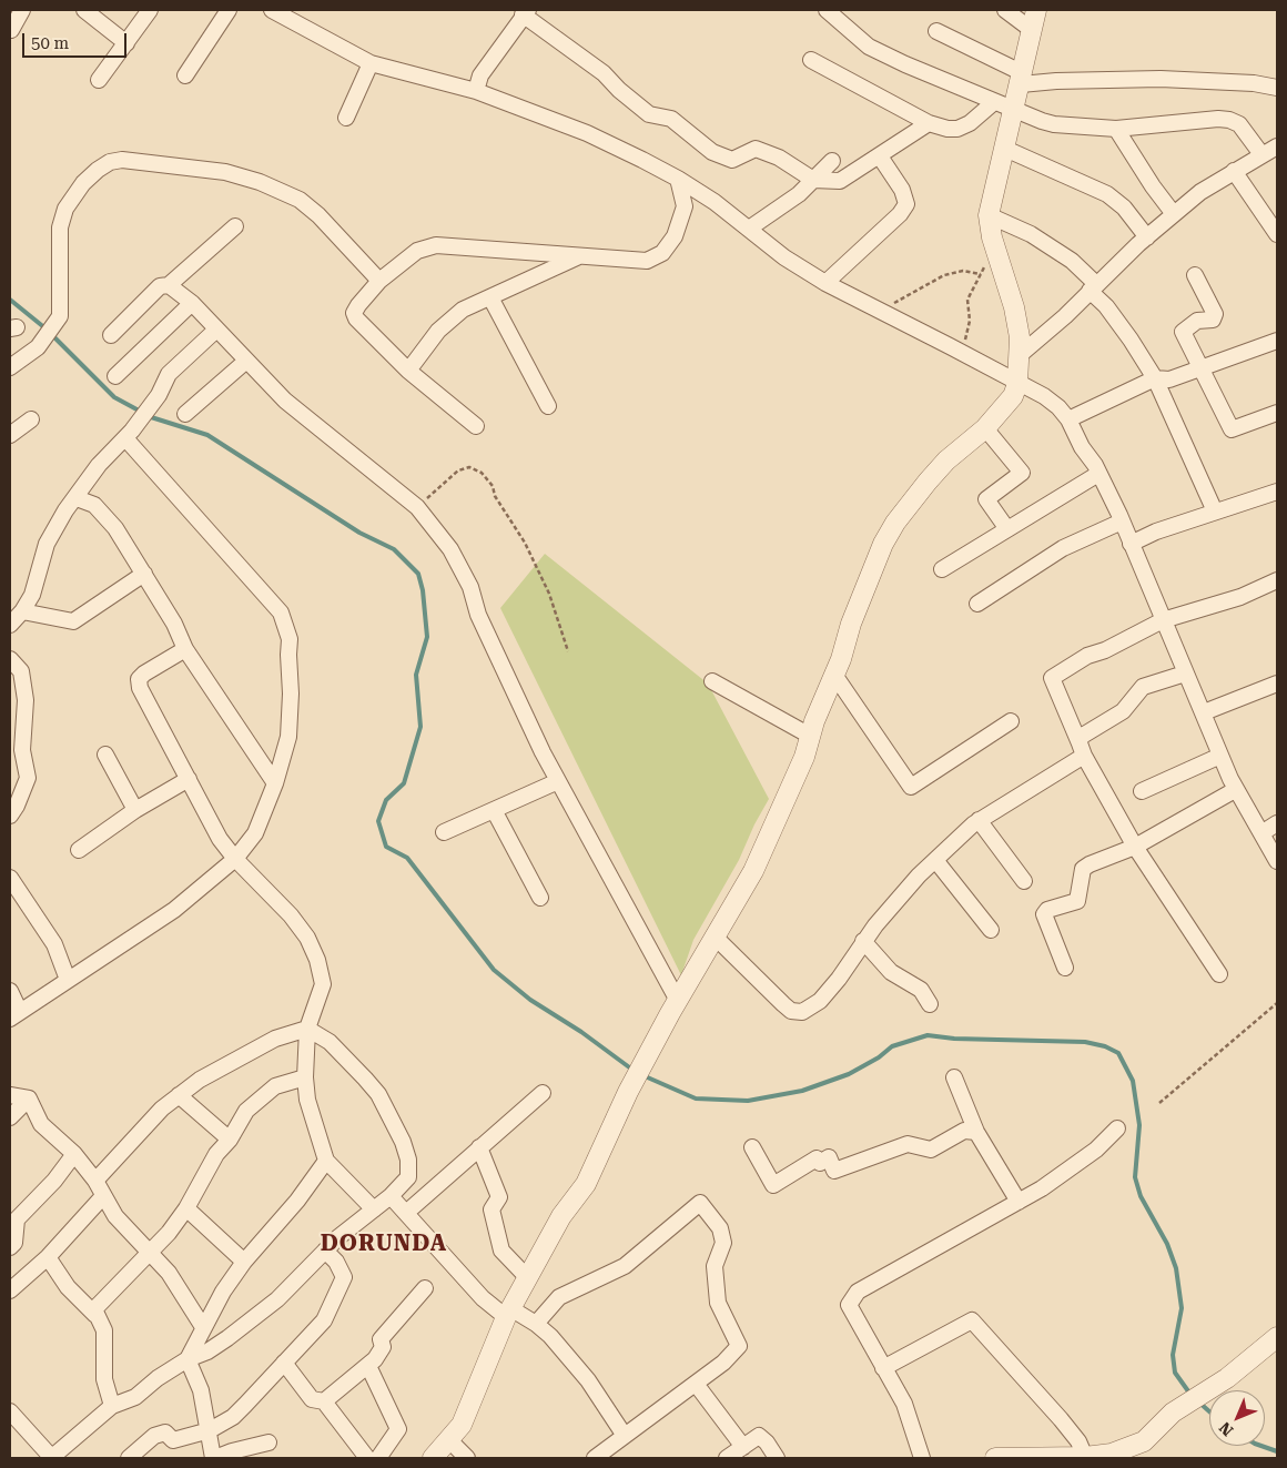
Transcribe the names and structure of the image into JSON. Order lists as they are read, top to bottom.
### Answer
{
  "districts": ["DORUNDA"],
  "scale_bar": "50 m",
  "north": "bottom left"
}
